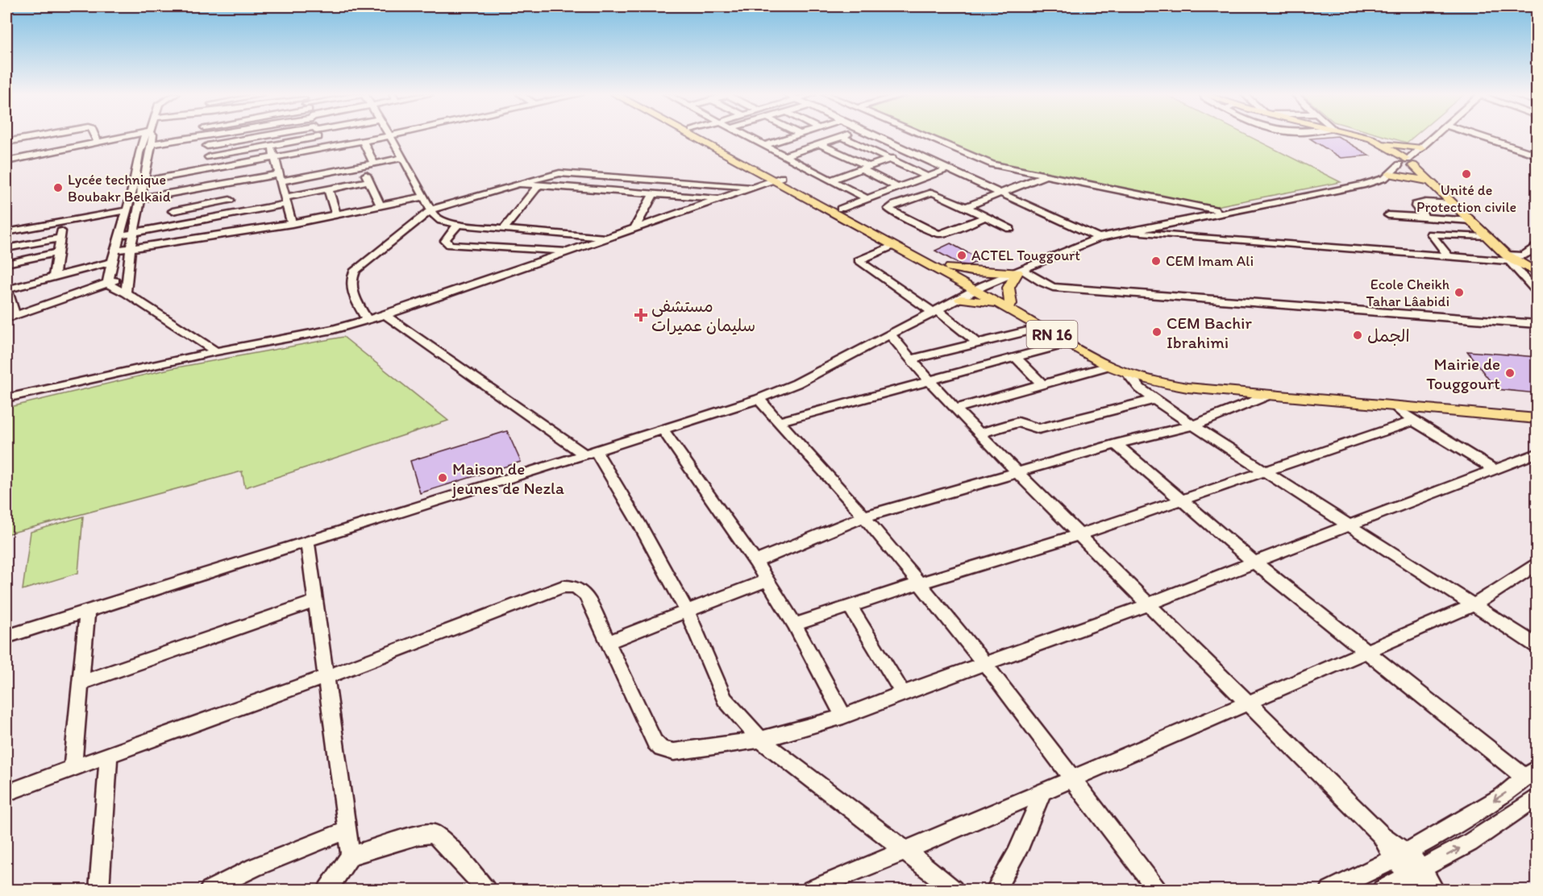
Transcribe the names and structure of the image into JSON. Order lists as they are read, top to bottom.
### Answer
{
  "streets": {
    "main road": ["RN 16"]
  },
  "places": {
    "other": [
      "Unité de Protection civile",
      "Lycée technique Boubakr Belkaid",
      "ACTEL Touggourt",
      "CEM Imam Ali",
      "Ecole Cheikh Tahar Lâabidi",
      "CEM Bachir Ibrahimi",
      "الجمل",
      "Mairie de Touggourt",
      "Maison de jeunes de Nezla"
    ],
    "health": ["مستشفى سليمان عميرات"]
  }
}
